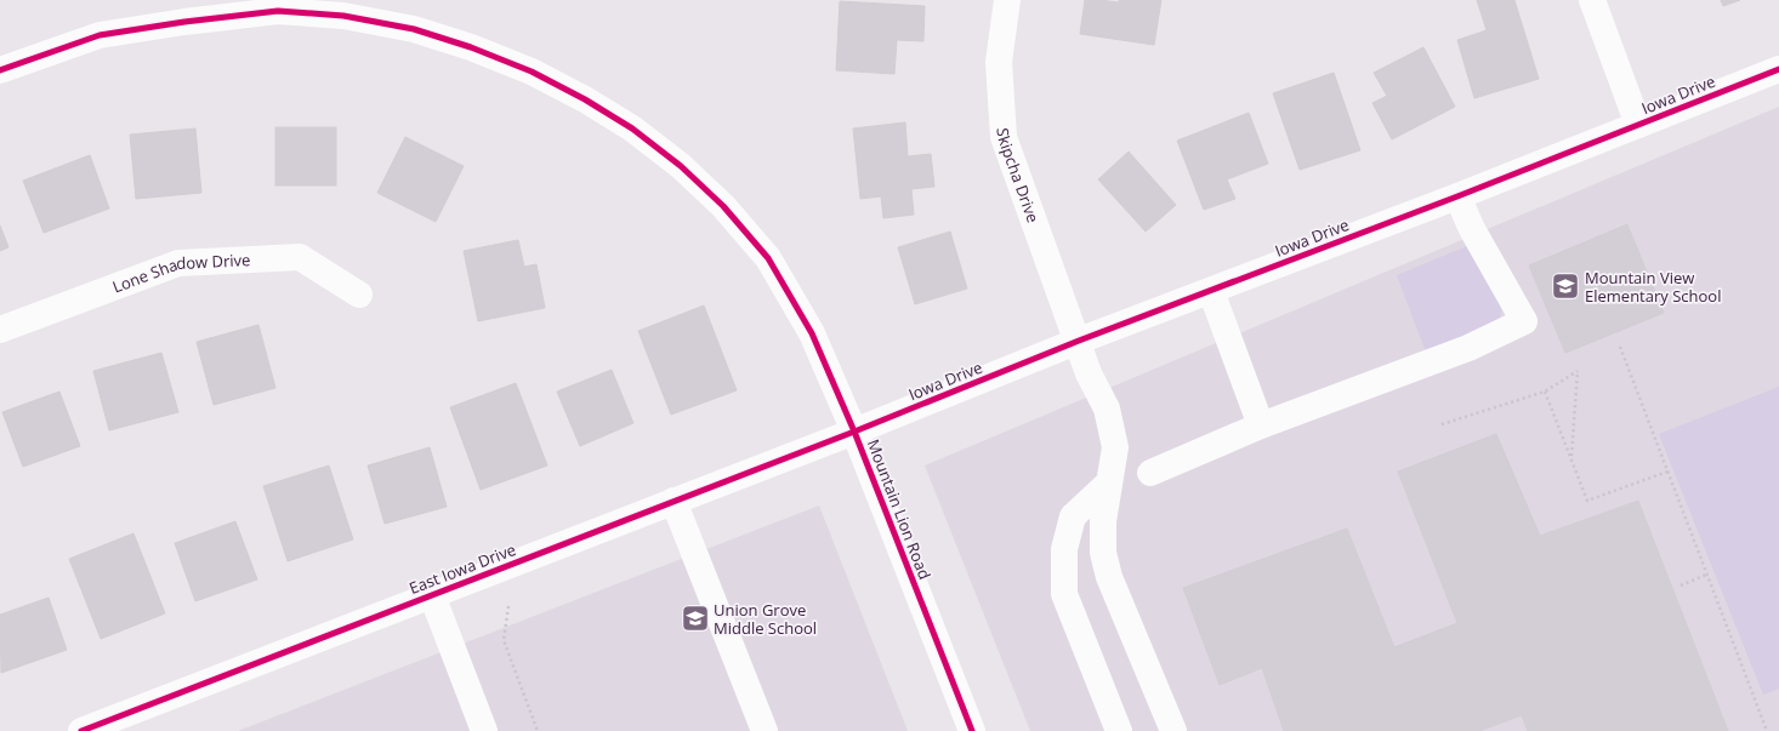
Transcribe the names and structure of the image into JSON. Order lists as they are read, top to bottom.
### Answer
{
  "streets": {
    "street": [
      "Iowa Drive",
      "Skipcha Drive",
      "Lone Shadow Drive",
      "Mountain Lion Road",
      "East Iowa Drive"
    ]
  },
  "crossings": [
    ["Iowa Drive", "Skipcha Drive"],
    ["Iowa Drive", "Mountain Lion Road"],
    ["Iowa Drive", "East Iowa Drive"],
    ["Mountain Lion Road", "East Iowa Drive"]
  ],
  "places": {
    "school or university": ["Mountain View Elementary School", "Union Grove Middle School"]
  }
}
